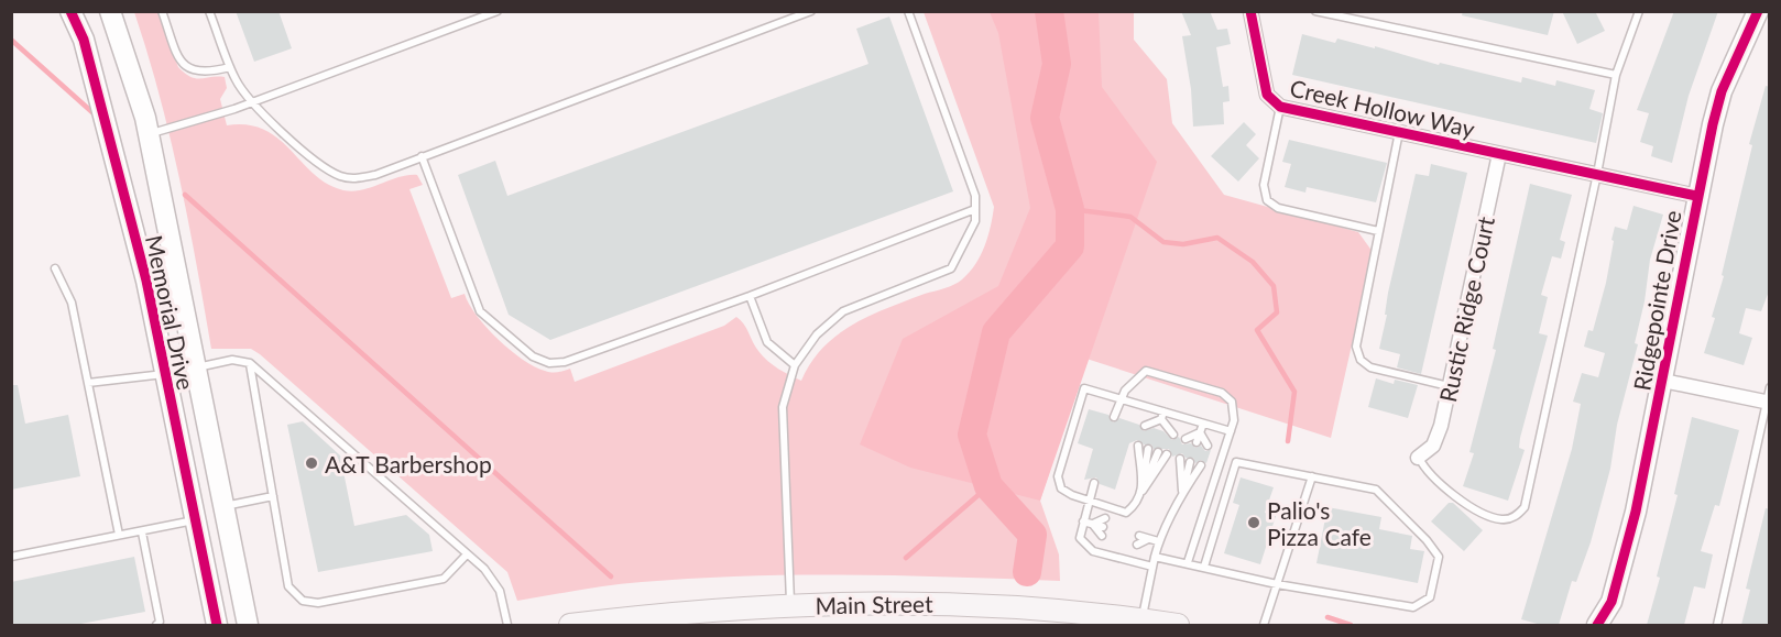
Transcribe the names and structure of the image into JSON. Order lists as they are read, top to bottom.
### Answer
{
  "streets": {
    "main road": ["Main Street"],
    "street": [
      "Creek Hollow Way",
      "Ridgepointe Drive",
      "Rustic Ridge Court",
      "Memorial Drive"
    ]
  },
  "crossings": [
    ["Creek Hollow Way", "Ridgepointe Drive"],
    ["Creek Hollow Way", "Rustic Ridge Court"]
  ],
  "places": ["A&T Barbershop", "Palio's Pizza Cafe"]
}
